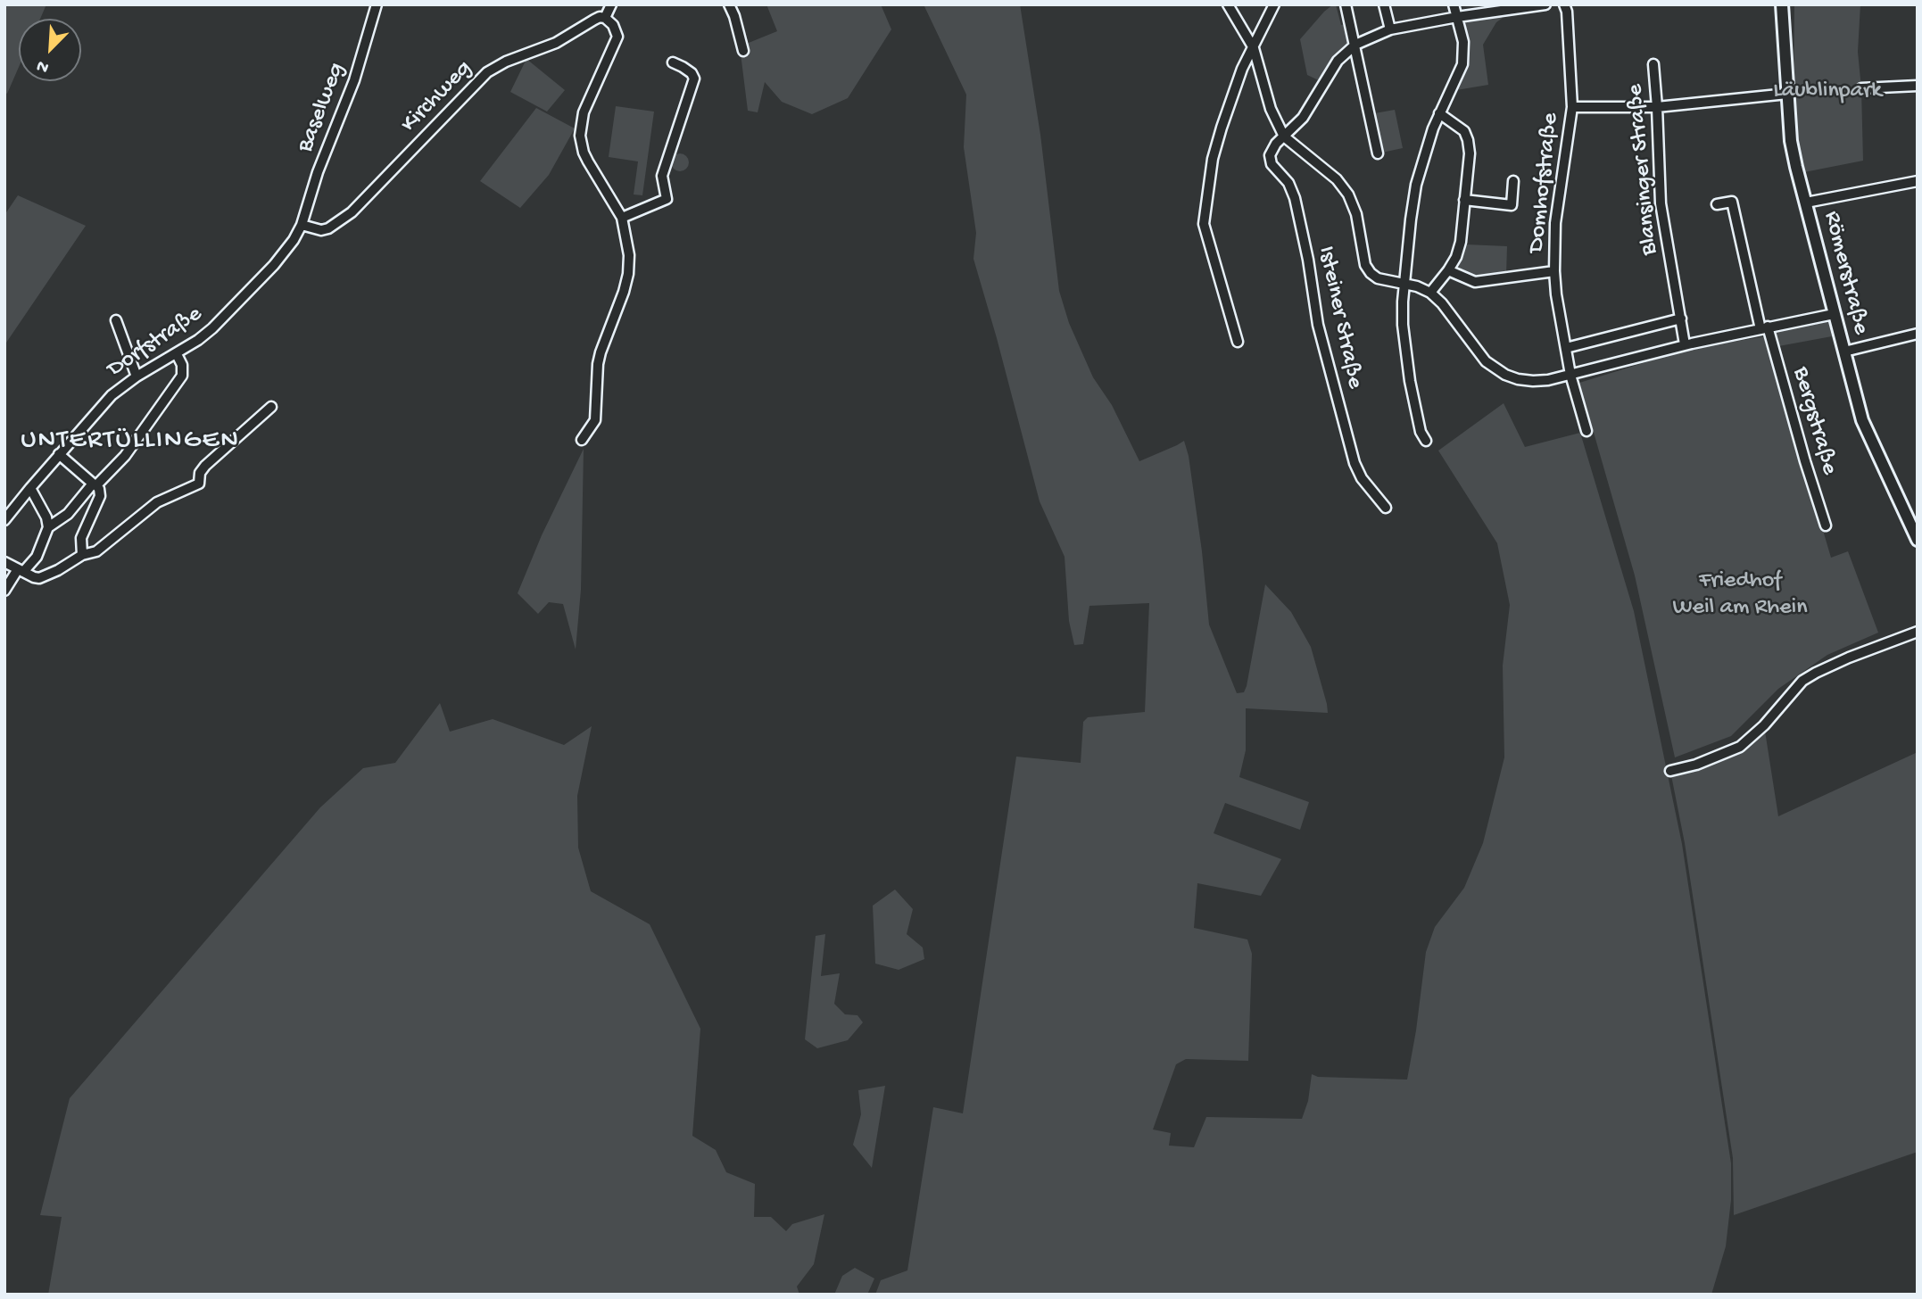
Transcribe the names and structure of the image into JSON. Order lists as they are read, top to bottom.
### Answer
{
  "streets": {
    "street": [
      "Kirchweg",
      "Baselweg",
      "Blansinger Straße",
      "Domhofstraße",
      "Römerstraße",
      "Isteiner Straße",
      "Dorfstraße",
      "Bergstraße"
    ]
  },
  "crossings": [
    ["Kirchweg", "Baselweg"],
    ["Kirchweg", "Dorfstraße"],
    ["Baselweg", "Dorfstraße"]
  ],
  "districts": ["UNTERTÜLLINGEN"],
  "parks": ["Läublinpark", "Friedhof Weil am Rhein"],
  "north": "bottom left"
}
